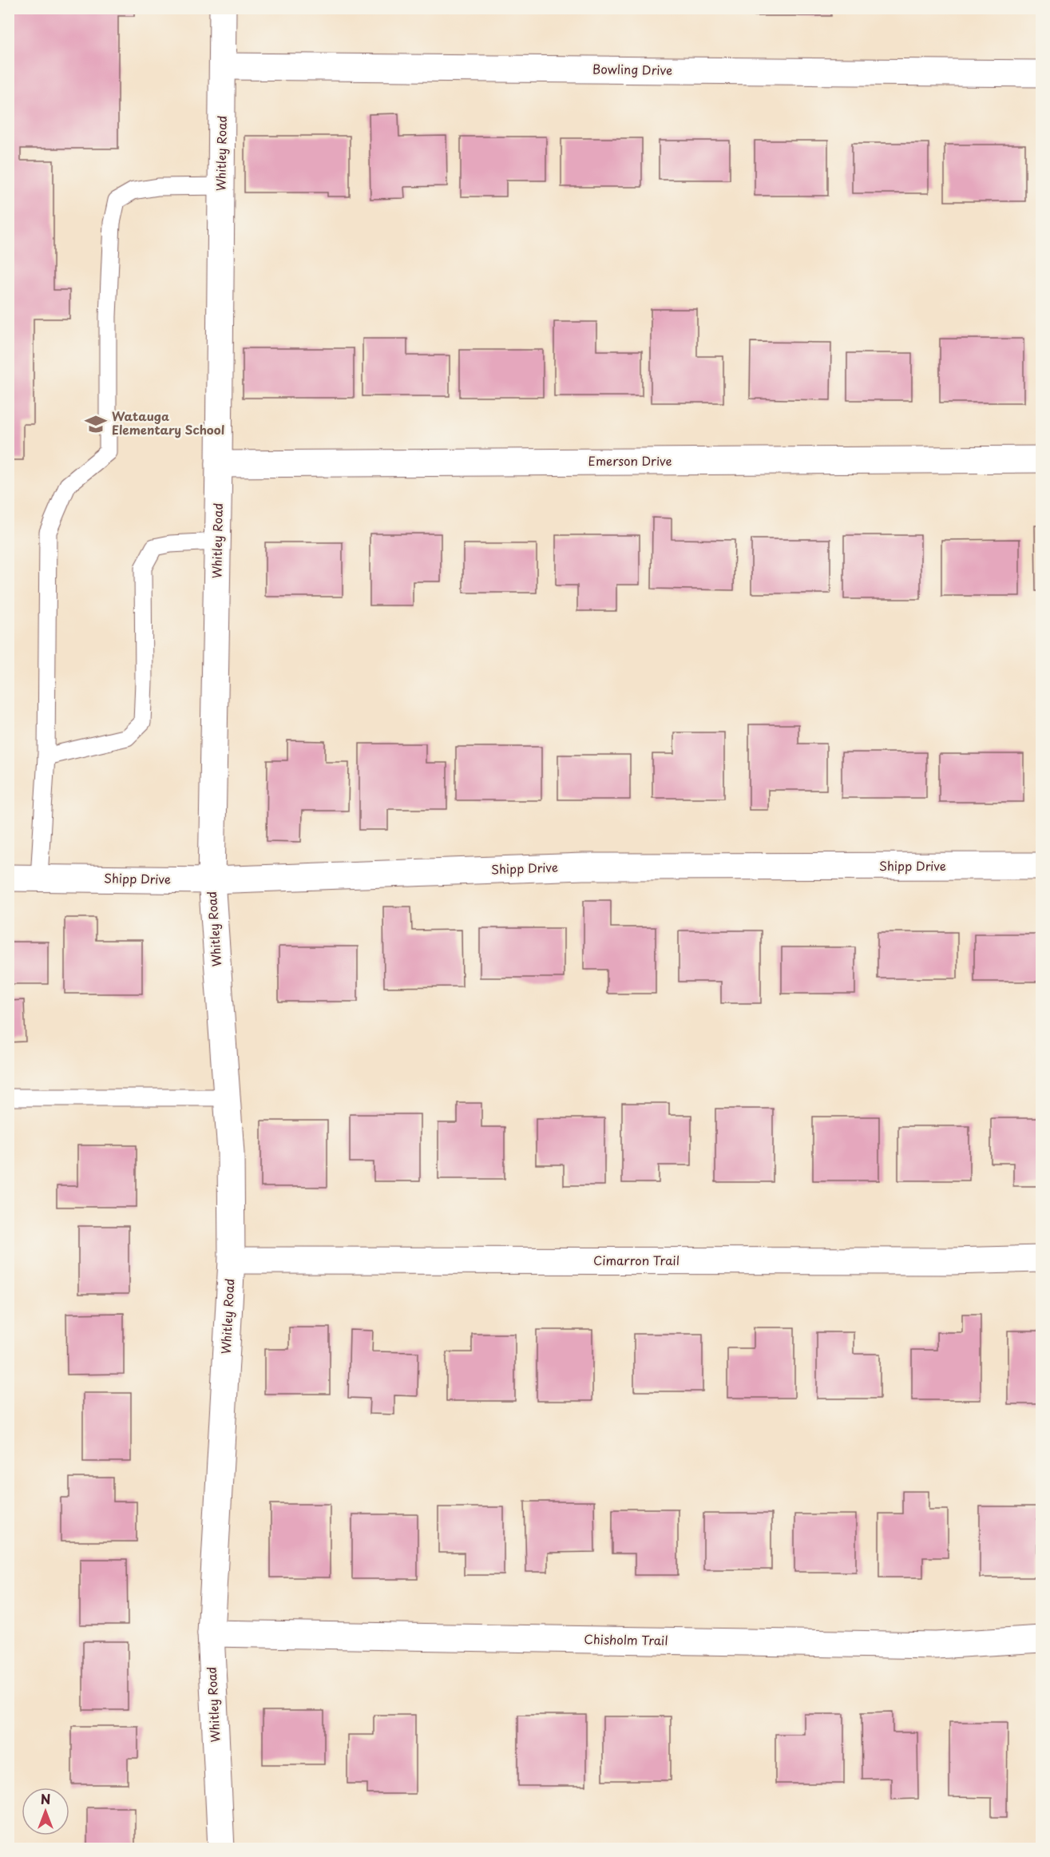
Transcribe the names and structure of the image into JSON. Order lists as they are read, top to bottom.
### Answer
{
  "streets": {
    "street": [
      "Bowling Drive",
      "Whitley Road",
      "Emerson Drive",
      "Shipp Drive",
      "Cimarron Trail",
      "Chisholm Trail"
    ]
  },
  "crossings": [
    ["Bowling Drive", "Whitley Road"],
    ["Whitley Road", "Emerson Drive"],
    ["Whitley Road", "Shipp Drive"],
    ["Whitley Road", "Cimarron Trail"],
    ["Whitley Road", "Chisholm Trail"]
  ],
  "places": {
    "school or university": ["Watauga Elementary School"]
  },
  "north": "top"
}
